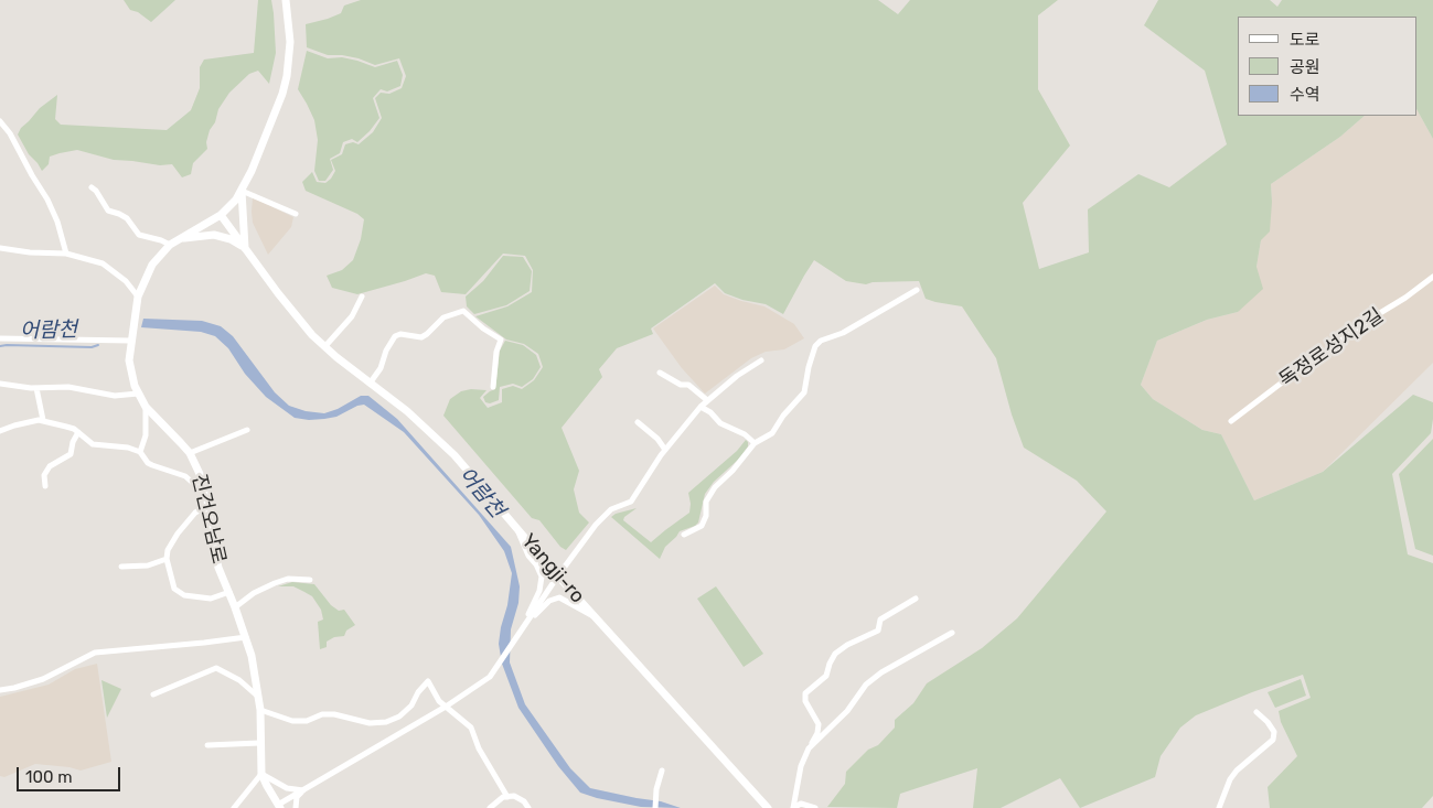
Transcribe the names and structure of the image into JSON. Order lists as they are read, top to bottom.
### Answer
{
  "streets": {
    "street": ["독정로성지2길", "진건오남로", "Yangji-ro"]
  },
  "crossings": [
    ["진건오남로", "Yangji-ro"]
  ],
  "water": ["어람천"],
  "legend": ["도로", "공원", "수역"],
  "scale_bar": "100 m"
}
